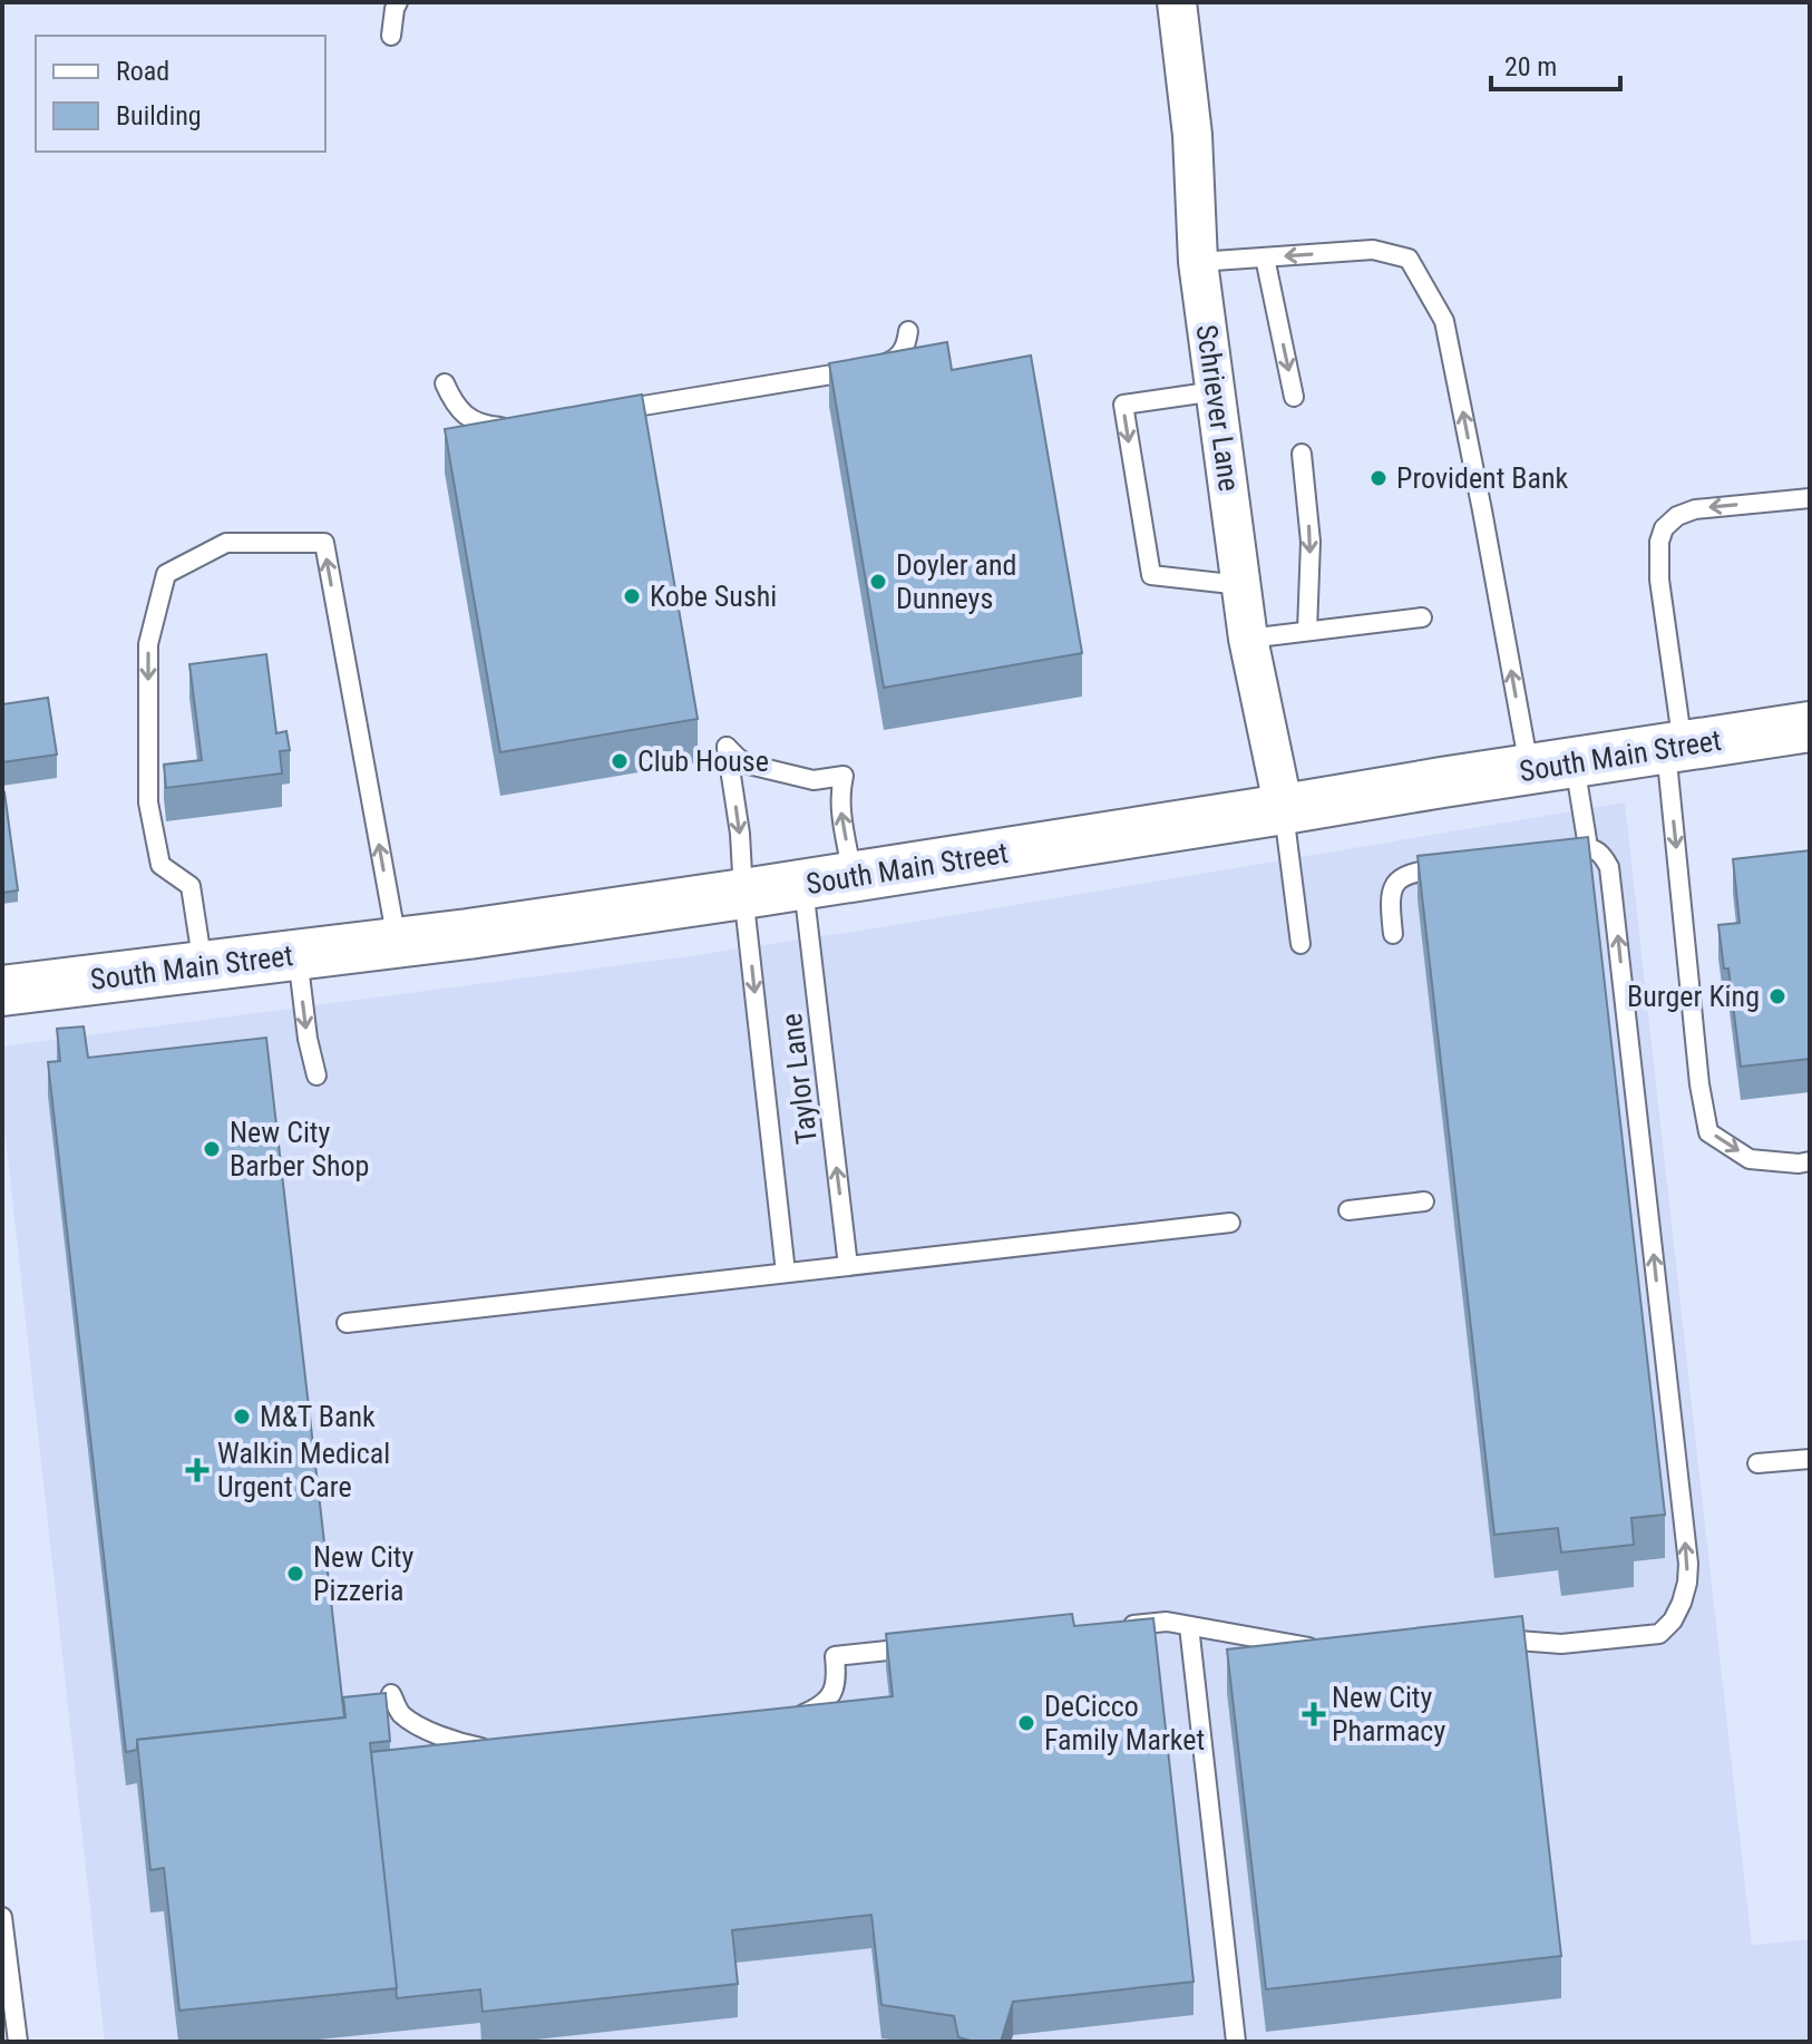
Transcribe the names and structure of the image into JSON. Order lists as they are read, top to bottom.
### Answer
{
  "streets": {
    "street": ["Schriever Lane", "South Main Street"],
    "lane": ["Taylor Lane"]
  },
  "crossings": [
    ["Schriever Lane", "South Main Street"],
    ["South Main Street", "Taylor Lane"]
  ],
  "places": {
    "other": [
      "Provident Bank",
      "Doyler and Dunneys",
      "Kobe Sushi",
      "Club House",
      "Burger King",
      "New City Barber Shop",
      "M&T Bank",
      "New City Pizzeria",
      "DeCicco Family Market"
    ],
    "health": ["Walkin Medical Urgent Care", "New City Pharmacy"]
  },
  "legend": ["Road", "Building"],
  "scale_bar": "20 m"
}
